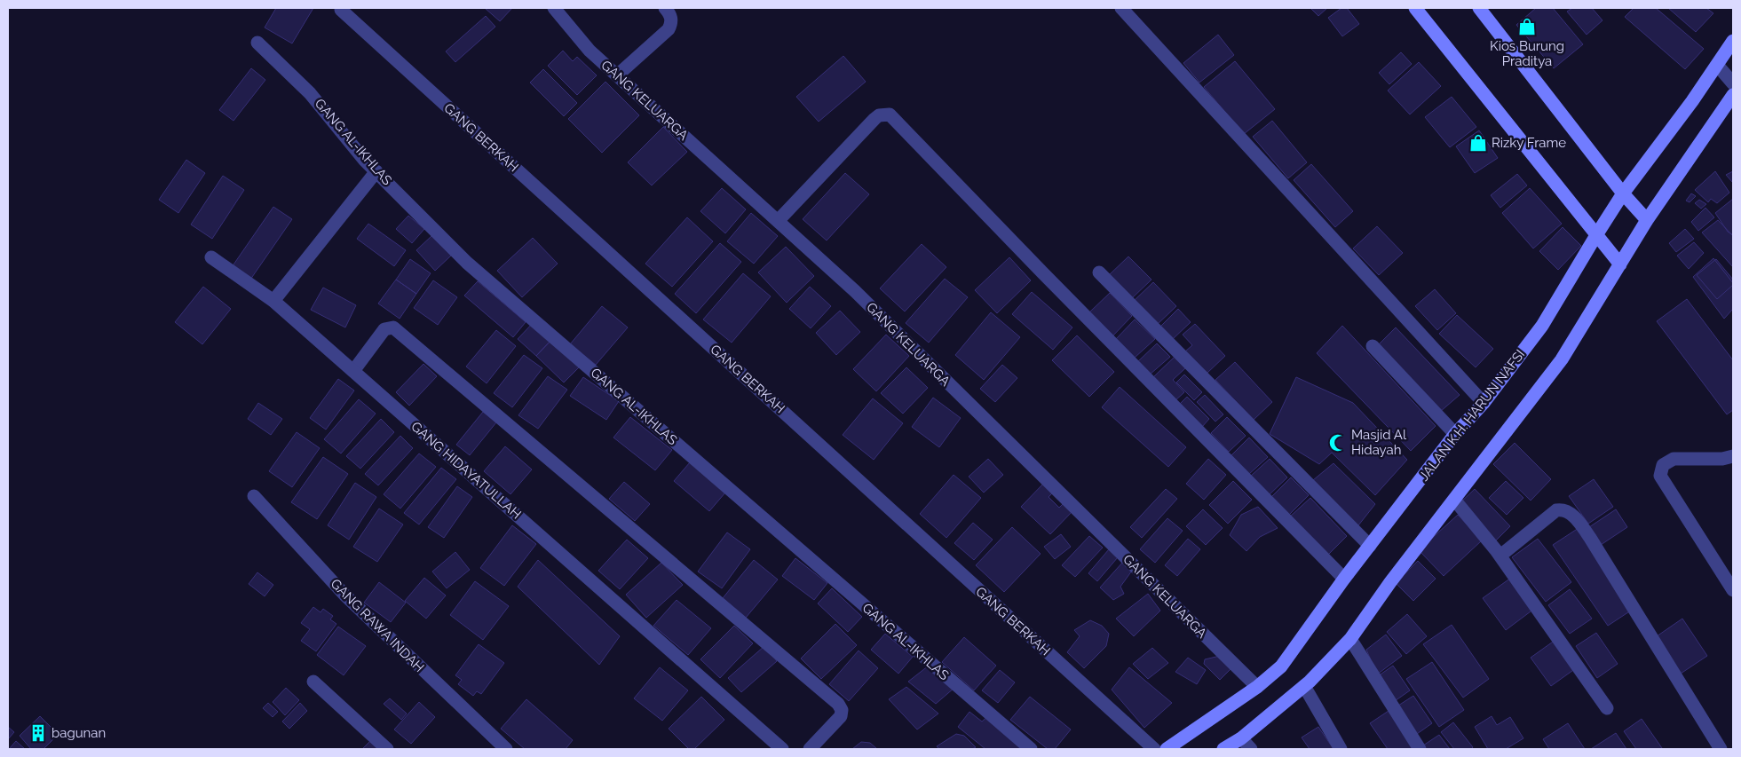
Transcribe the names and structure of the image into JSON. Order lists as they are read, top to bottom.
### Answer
{
  "streets": {
    "main road": ["JALAN K.H. HARUN NAFSI"],
    "street": [
      "GANG KELUARGA",
      "GANG BERKAH",
      "GANG AL-IKHLAS",
      "GANG HIDAYATULLAH",
      "GANG RAWA INDAH"
    ]
  },
  "crossings": [
    ["GANG KELUARGA", "JALAN K.H. HARUN NAFSI"]
  ],
  "places": {
    "shop": ["Kios Burung Praditya", "Rizky Frame"],
    "mosque": ["Masjid Al Hidayah"],
    "building": ["bagunan"]
  }
}
